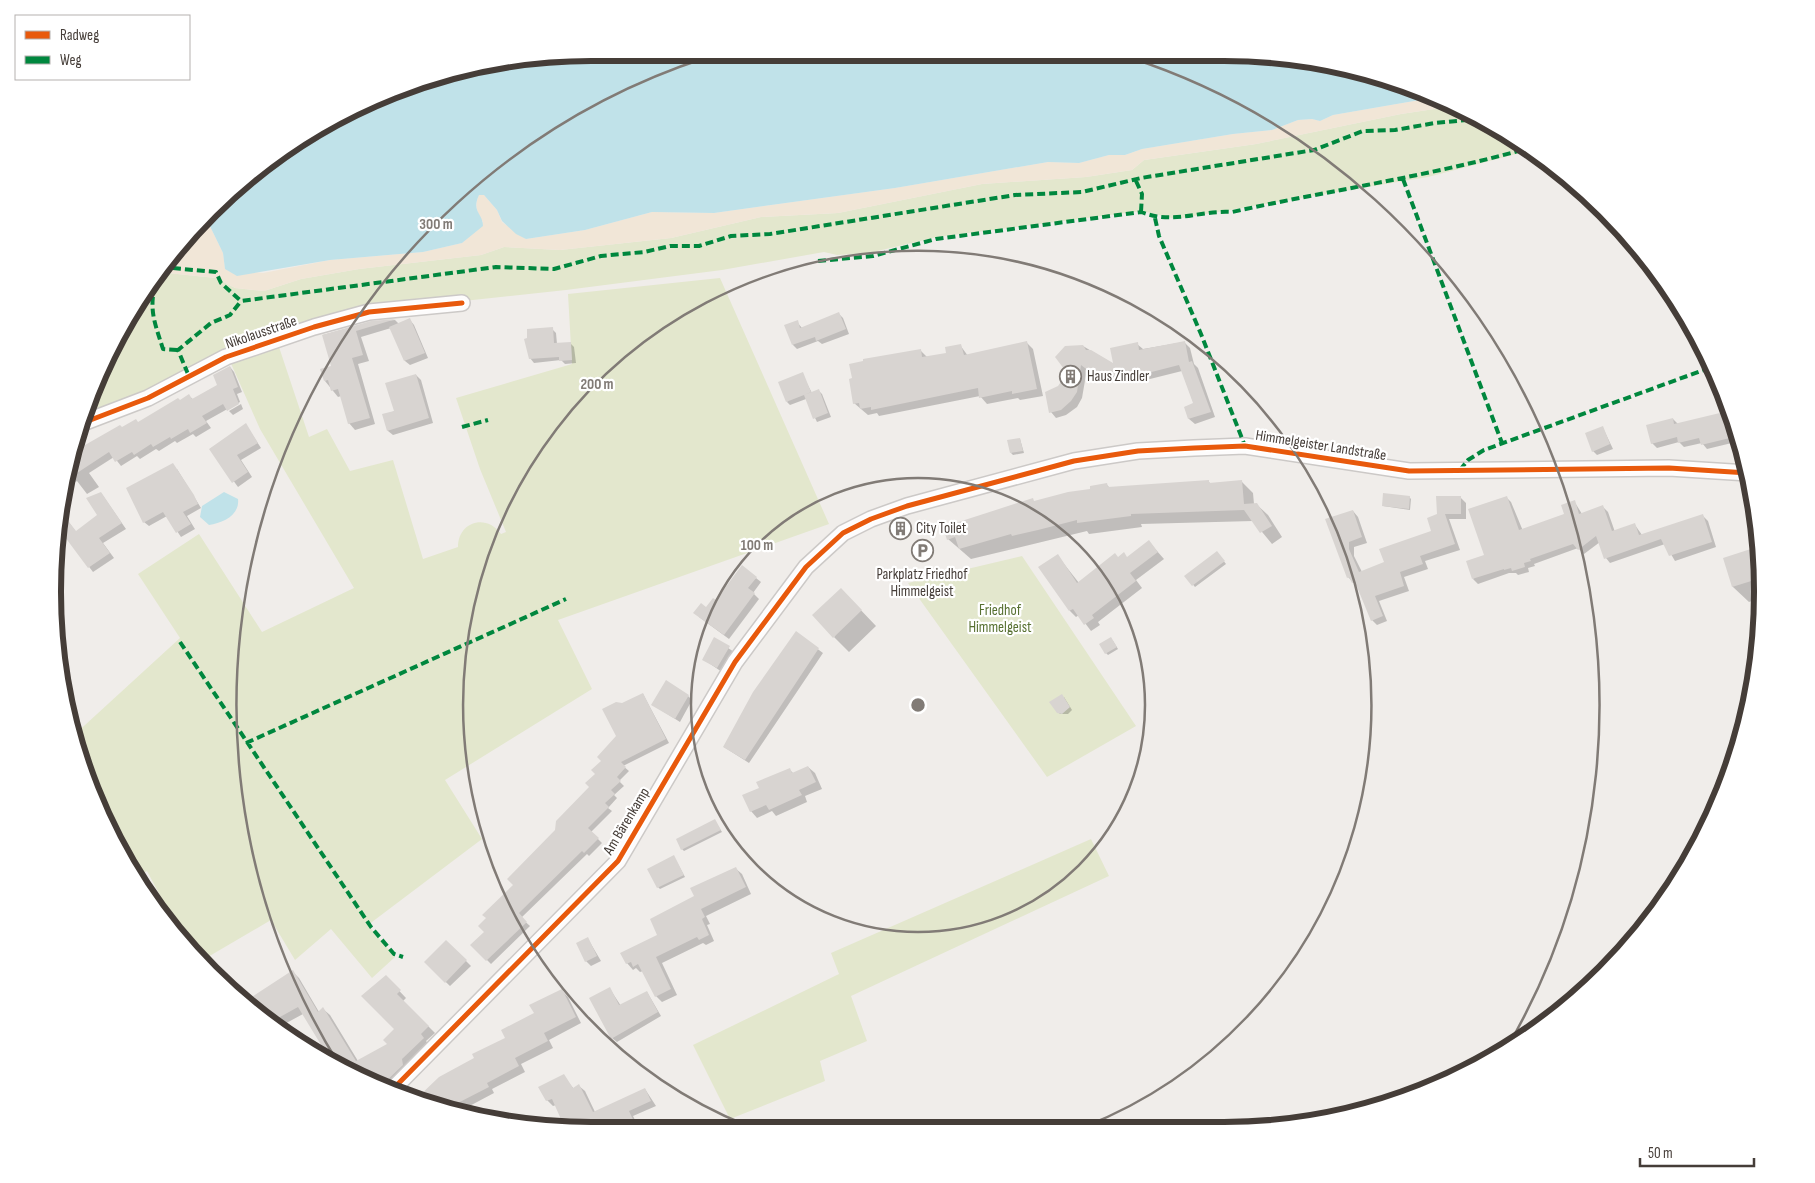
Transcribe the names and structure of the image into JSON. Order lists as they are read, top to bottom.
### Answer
{
  "streets": {
    "street": ["Nikolausstraße", "Himmelgeister Landstraße", "Am Bärenkamp"]
  },
  "crossings": [
    ["Himmelgeister Landstraße", "Am Bärenkamp"]
  ],
  "parks": ["Friedhof Himmelgeist"],
  "places": {
    "building": ["Haus Zindler", "City Toilet"],
    "parking": ["Parkplatz Friedhof Himmelgeist"]
  },
  "legend": ["Radweg", "Weg"],
  "scale_bar": "50 m",
  "rings": ["300 m", "200 m", "100 m"]
}
